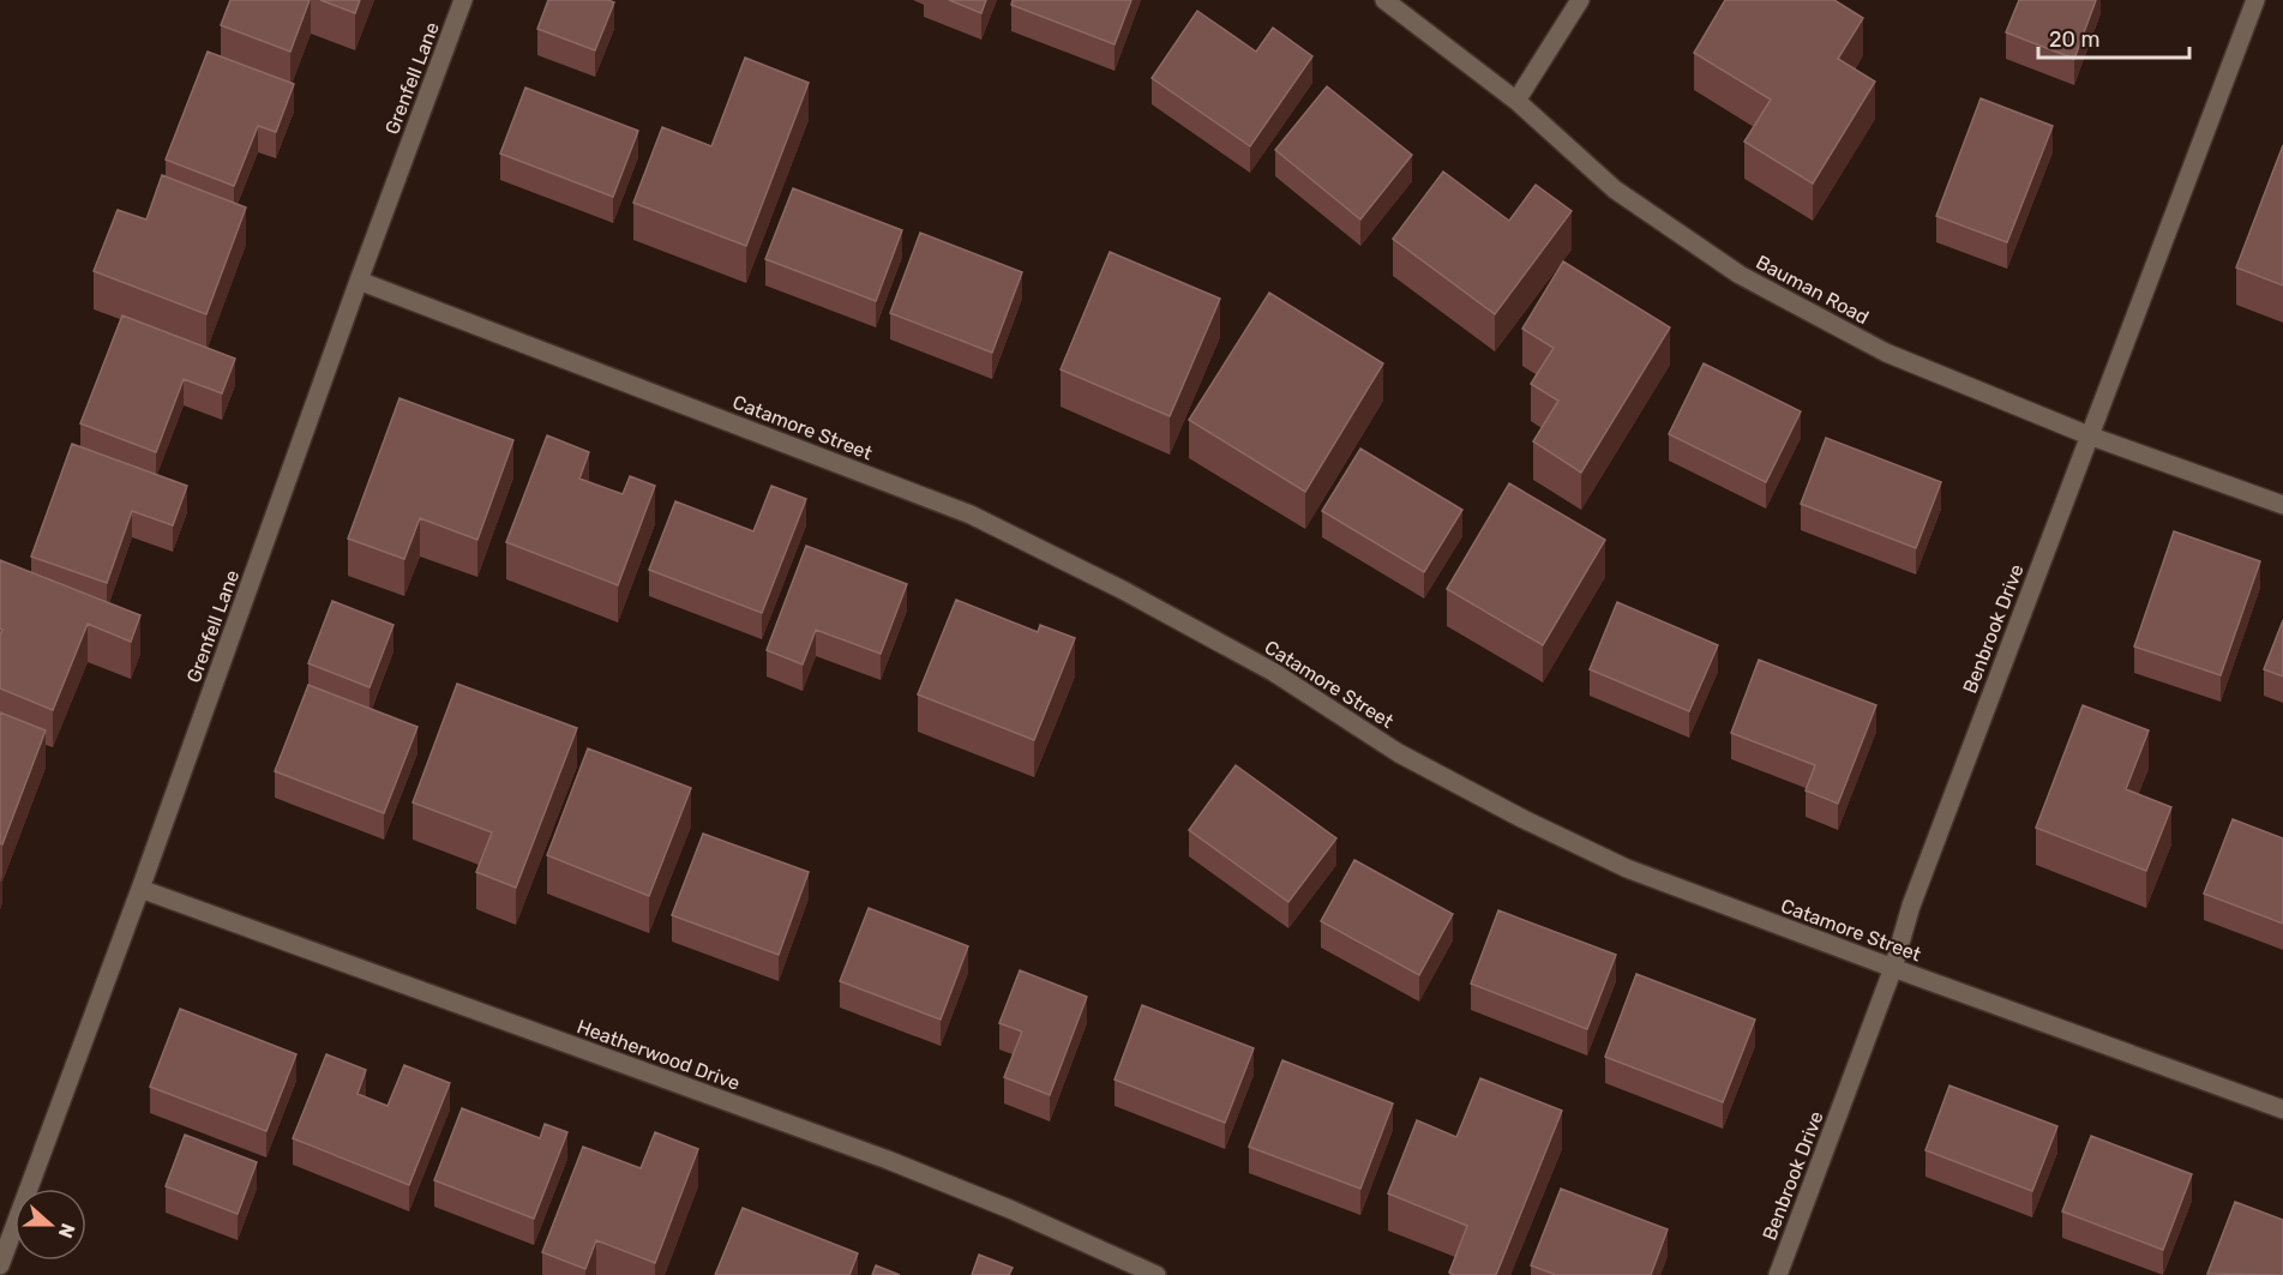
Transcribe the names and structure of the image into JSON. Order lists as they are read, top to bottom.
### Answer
{
  "streets": {
    "street": [
      "Grenfell Lane",
      "Bauman Road",
      "Catamore Street",
      "Benbrook Drive",
      "Heatherwood Drive"
    ]
  },
  "crossings": [
    ["Grenfell Lane", "Catamore Street"],
    ["Grenfell Lane", "Heatherwood Drive"],
    ["Bauman Road", "Benbrook Drive"],
    ["Catamore Street", "Benbrook Drive"]
  ],
  "scale_bar": "20 m",
  "north": "right"
}
